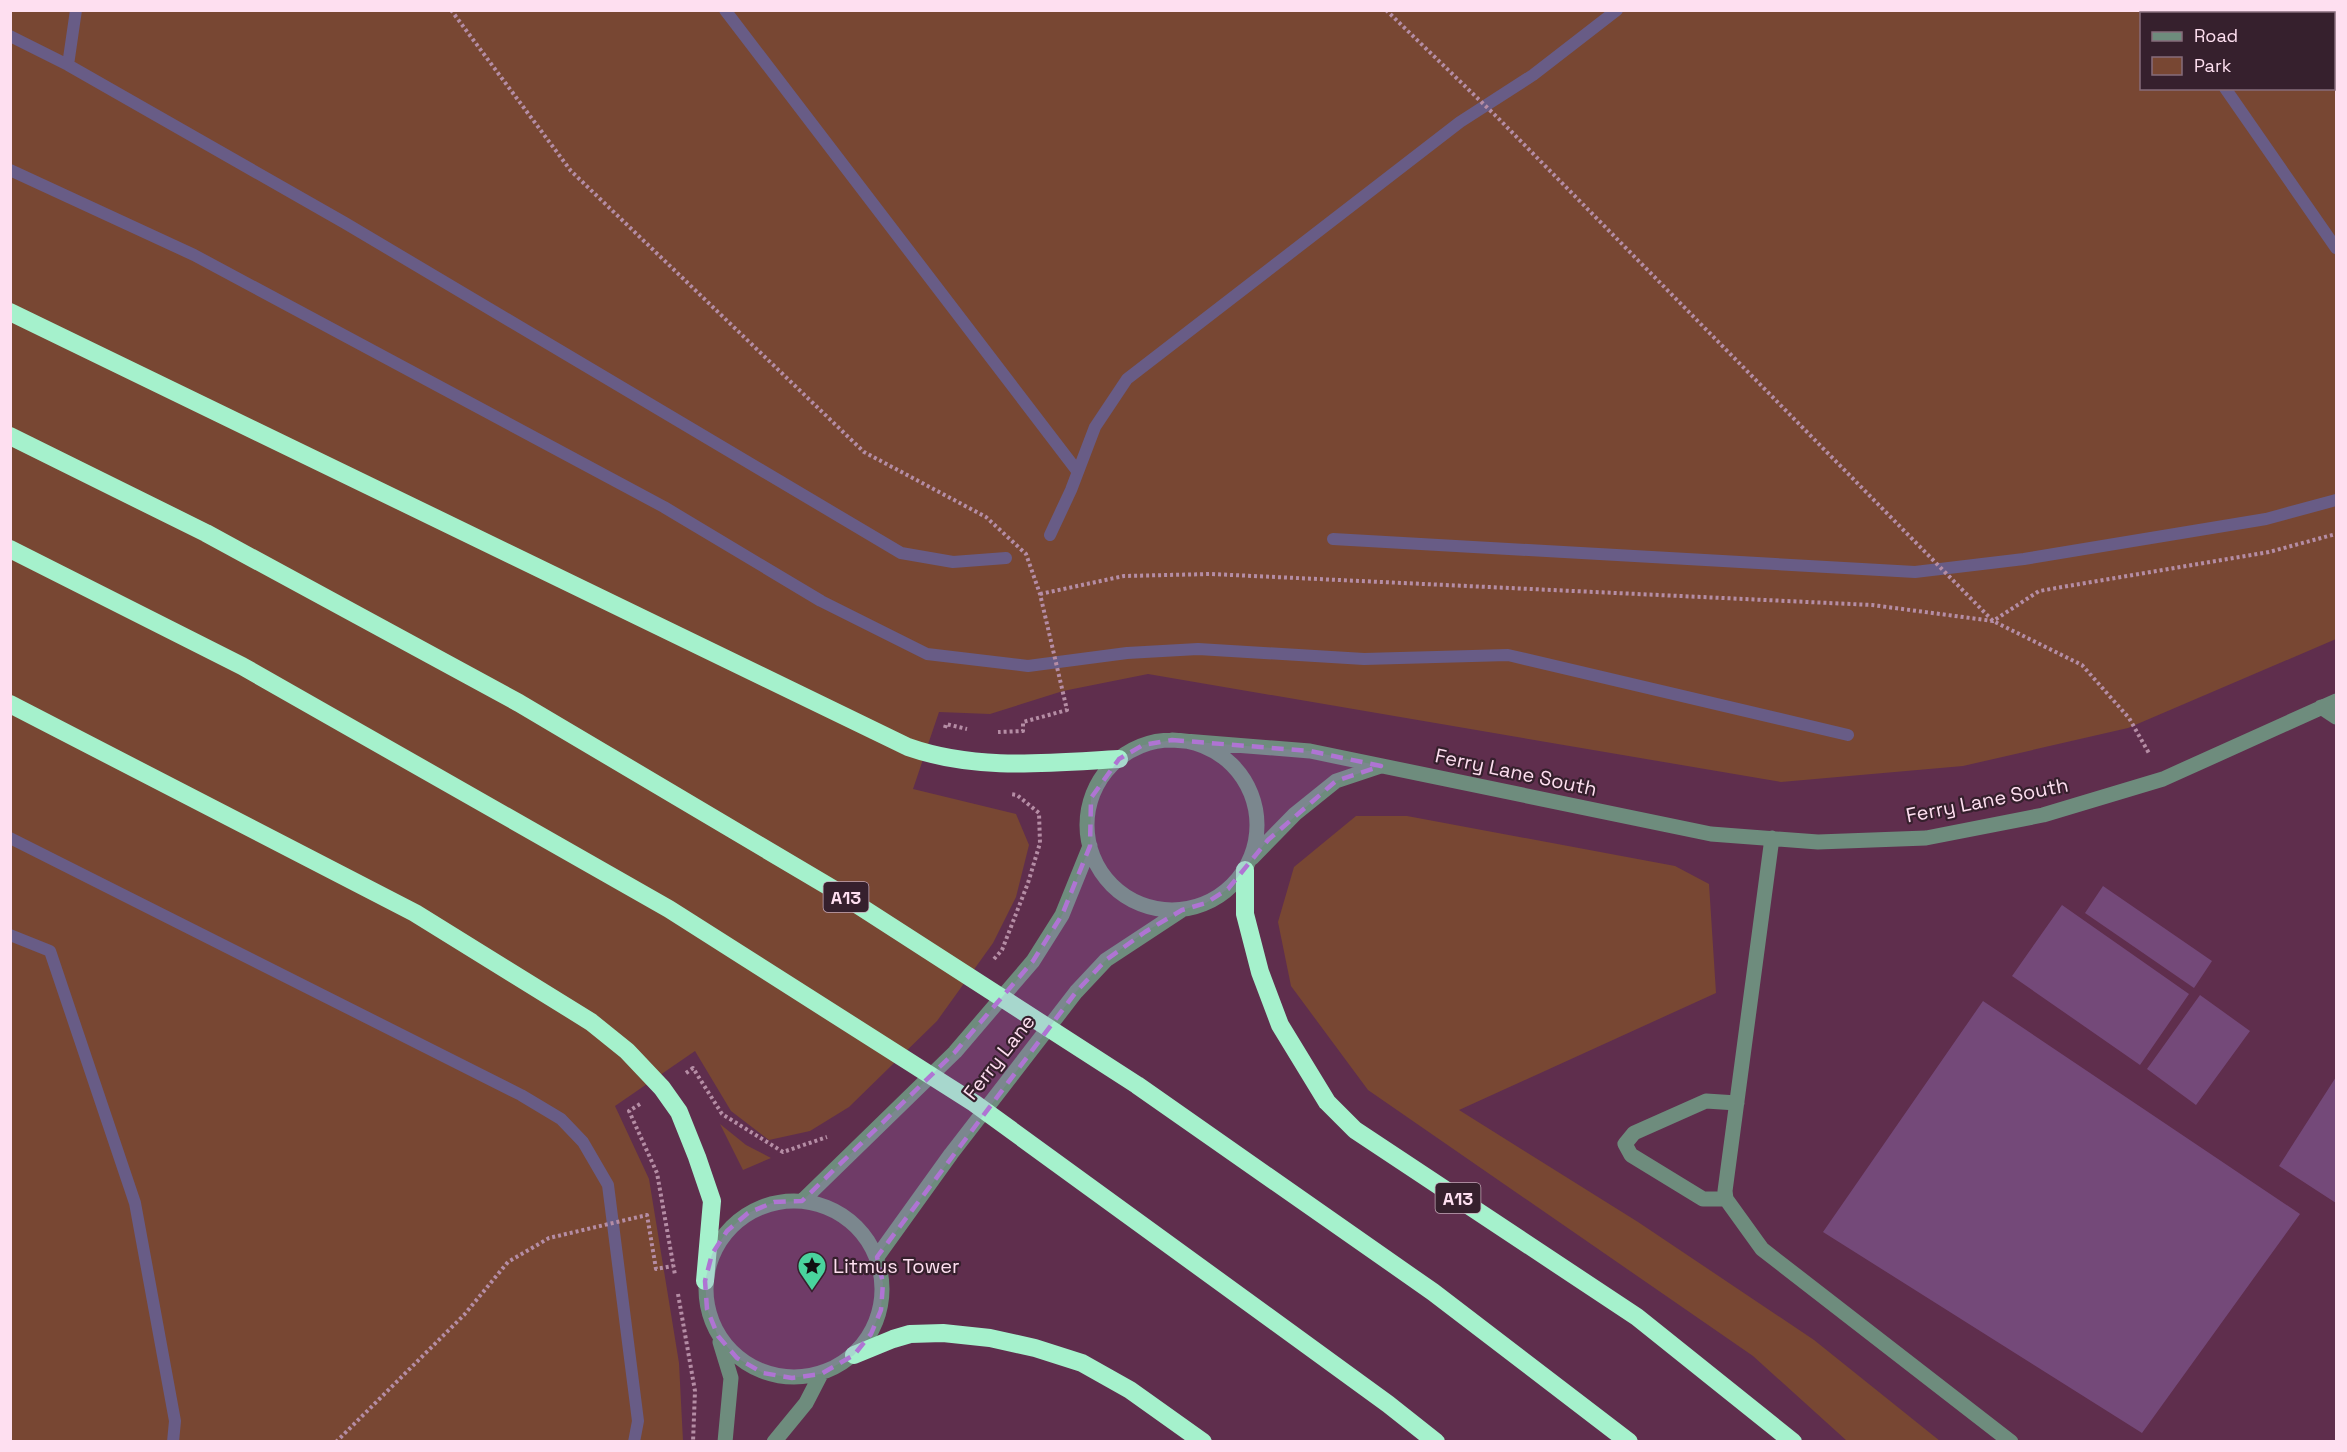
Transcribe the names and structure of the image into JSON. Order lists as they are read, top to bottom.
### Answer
{
  "streets": {
    "highway": ["A13"],
    "street": ["Ferry Lane South", "Ferry Lane"]
  },
  "crossings": [
    ["Ferry Lane South", "A13"],
    ["Ferry Lane South", "Ferry Lane"],
    ["A13", "Ferry Lane"]
  ],
  "places": {
    "place": ["Litmus Tower"]
  },
  "legend": ["Road", "Park"]
}
